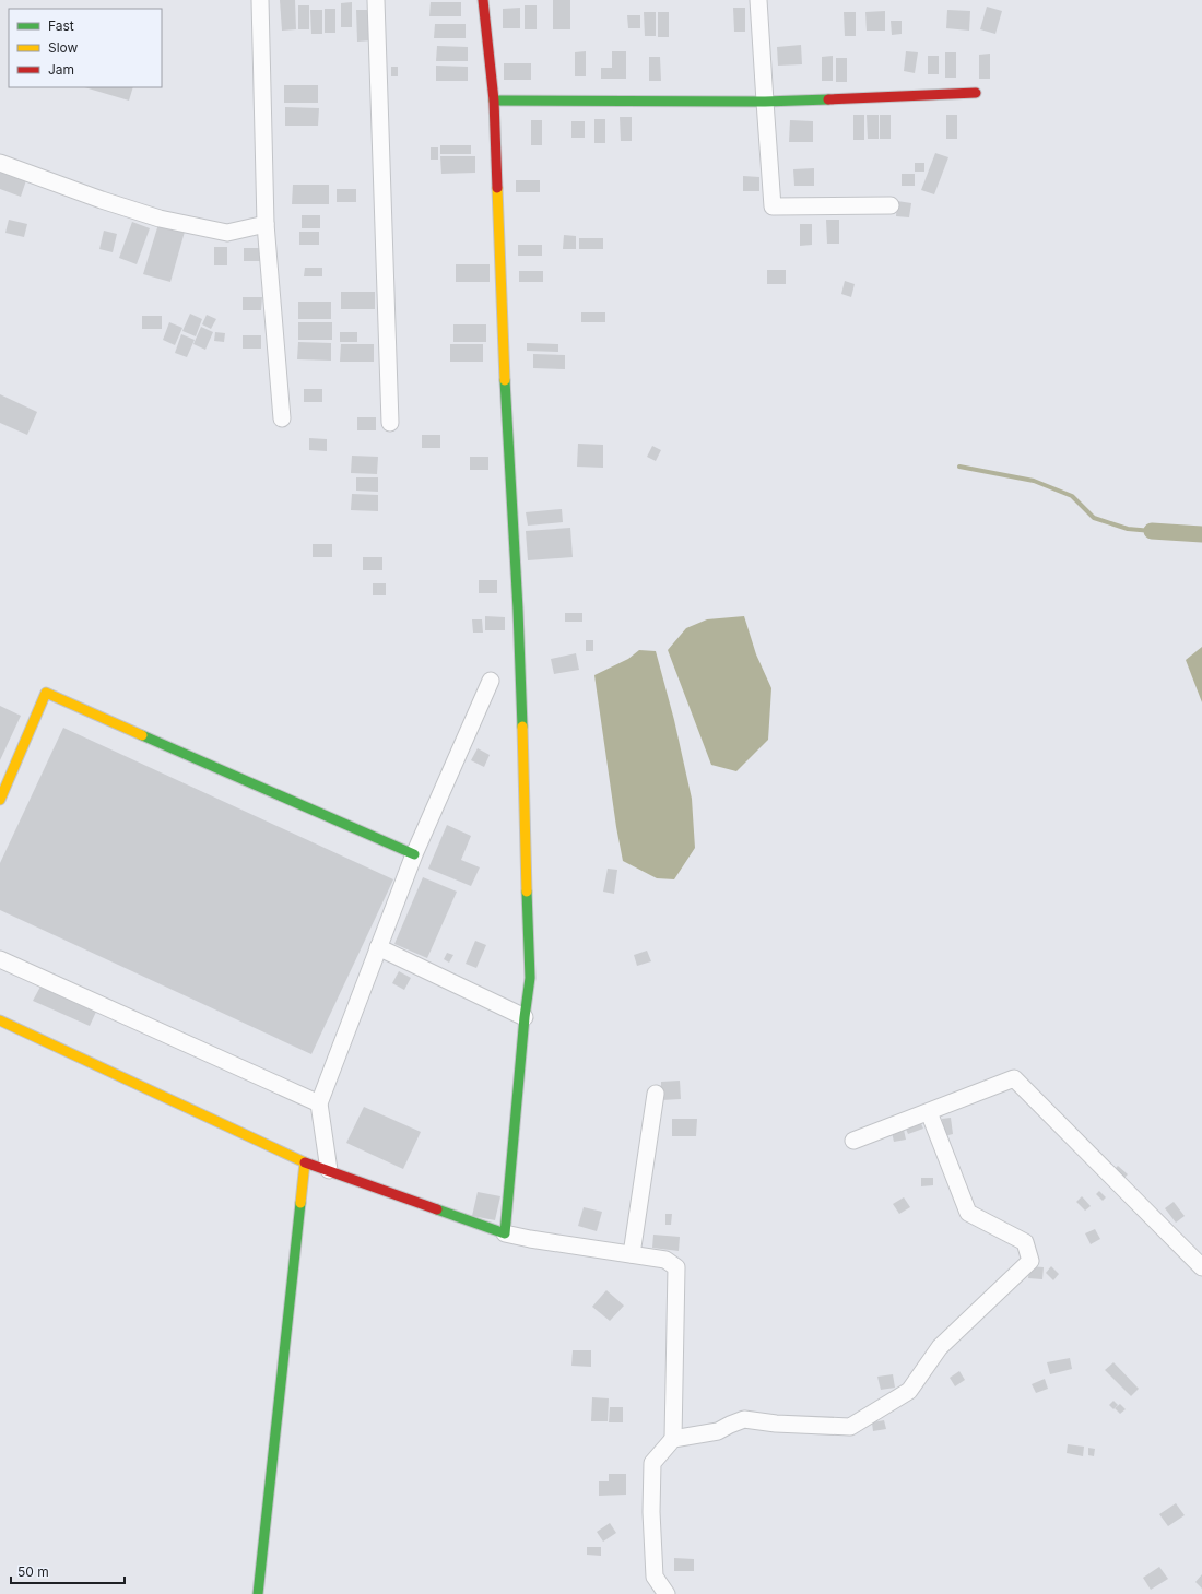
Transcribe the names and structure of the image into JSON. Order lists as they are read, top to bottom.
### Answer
{
  "legend": ["Fast", "Slow", "Jam"],
  "scale_bar": "50 m"
}
